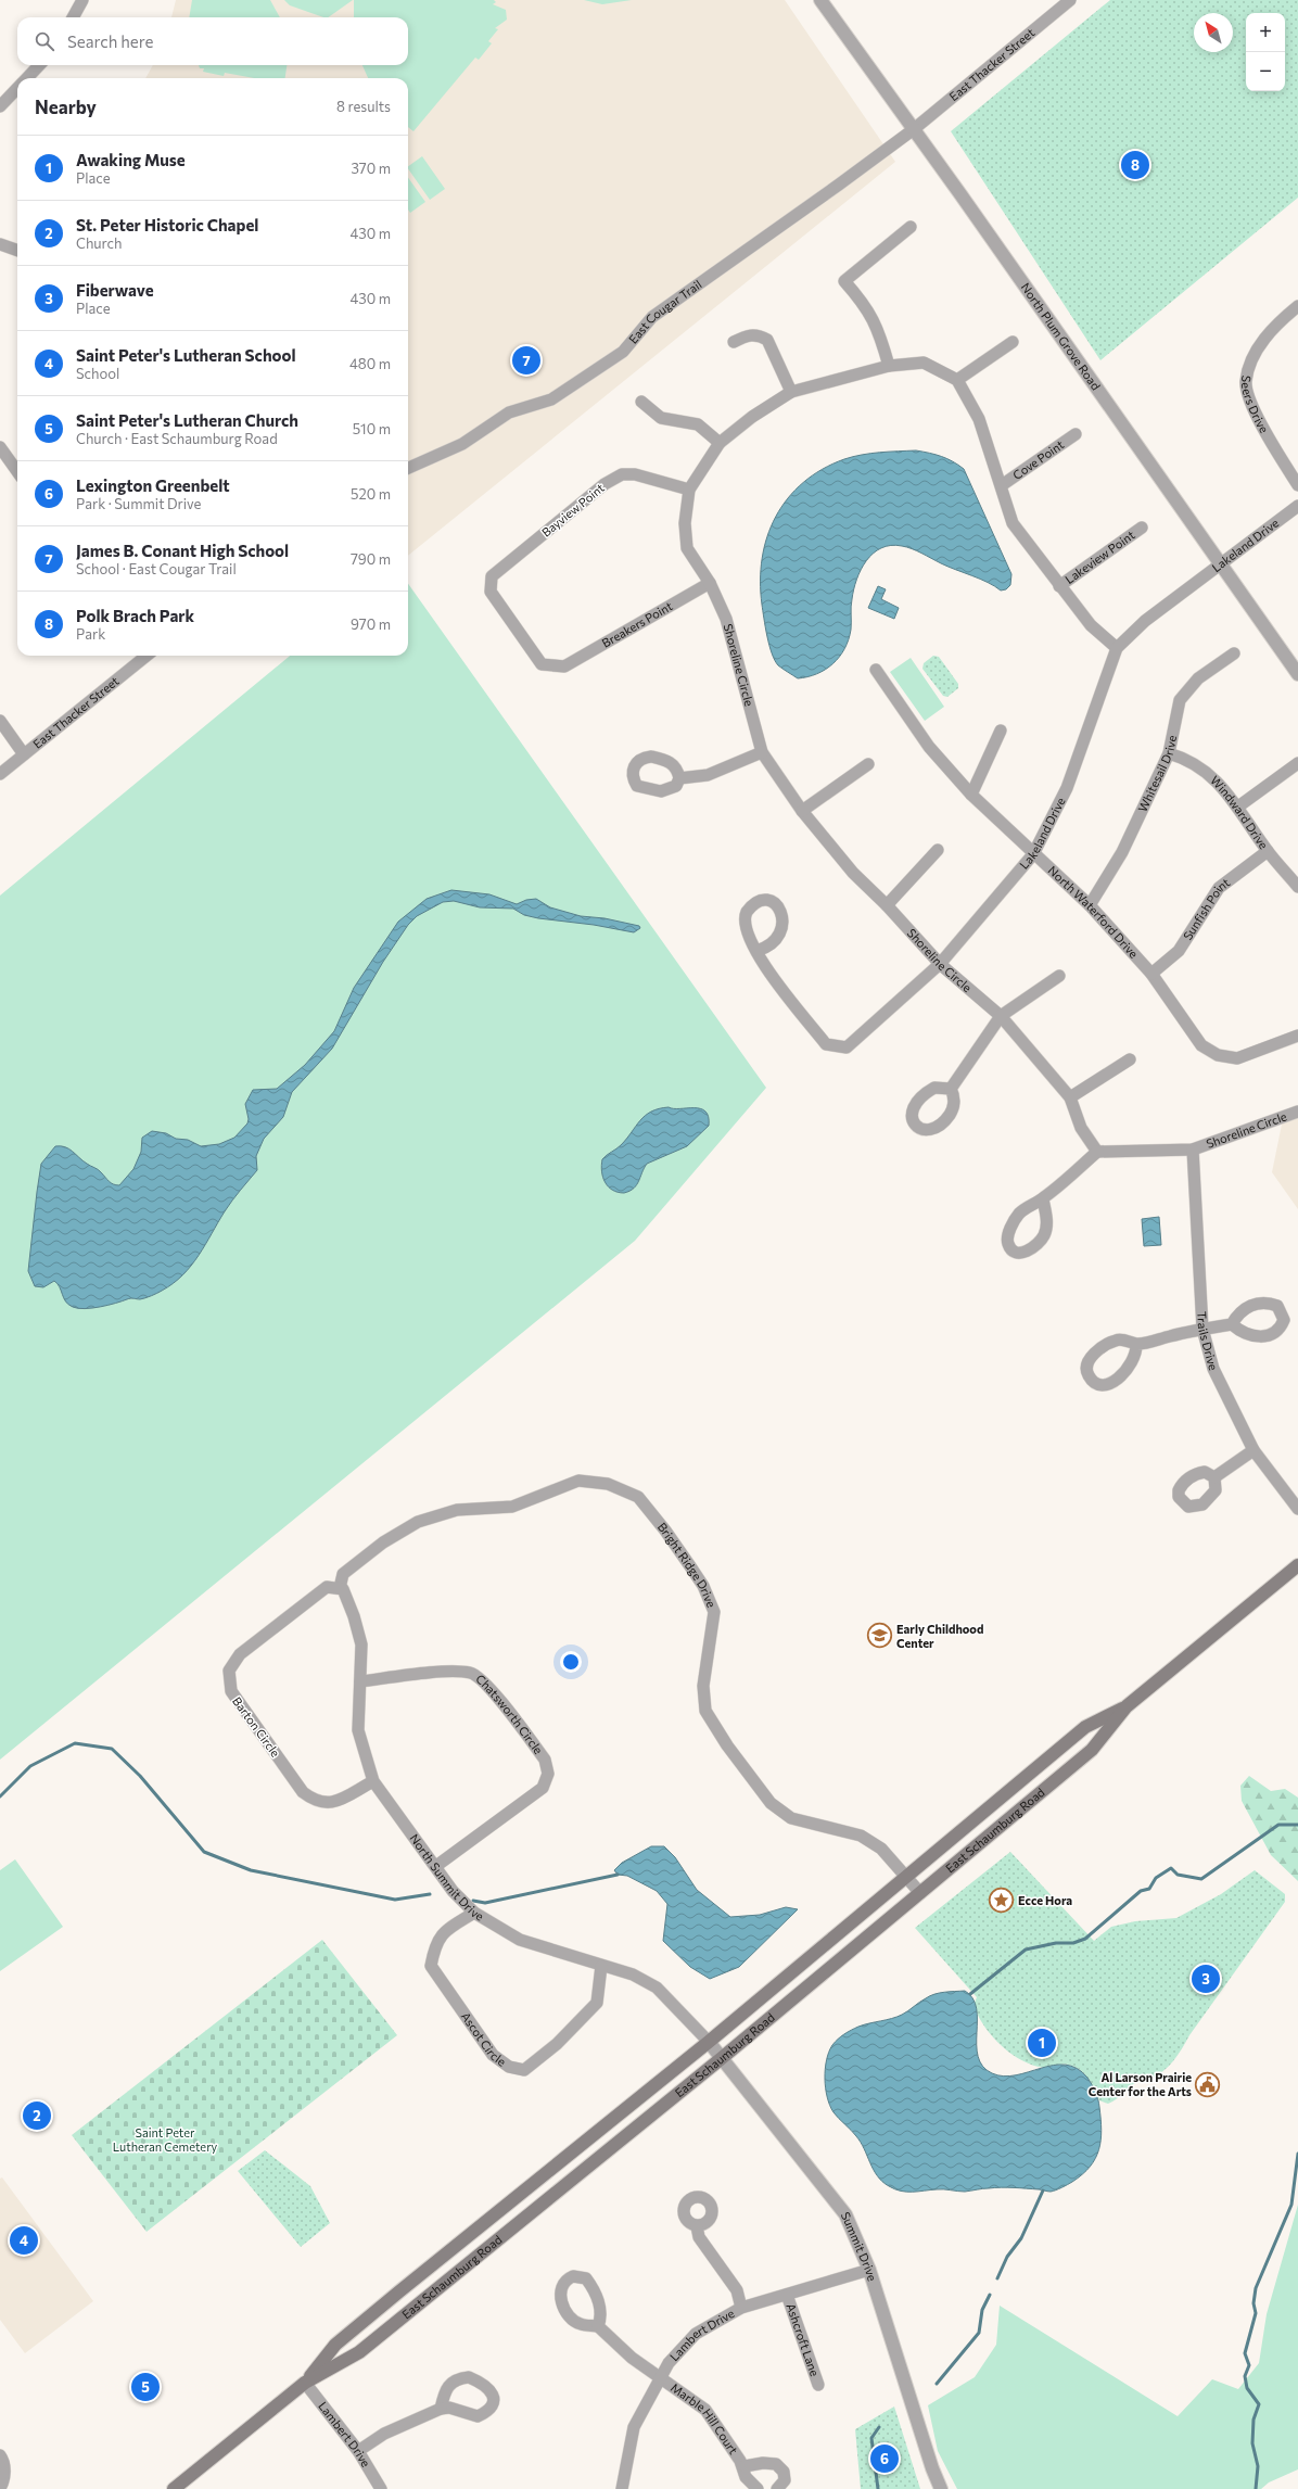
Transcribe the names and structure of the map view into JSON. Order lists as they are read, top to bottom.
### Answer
{
  "streets": {
    "main road": ["East Schaumburg Road"],
    "street": [
      "East Thacker Street",
      "East Cougar Trail",
      "North Plum Grove Road",
      "Seers Drive",
      "Cove Point",
      "Bayview Point",
      "Lakeland Drive",
      "Lakeview Point",
      "Breakers Point",
      "Shoreline Circle",
      "Whitesail Drive",
      "Windward Drive",
      "Sunfish Point",
      "North Waterford Drive",
      "Trails Drive",
      "Bright Ridge Drive",
      "Chatsworth Circle",
      "Barton Circle",
      "North Summit Drive",
      "Ascot Circle",
      "Summit Drive",
      "Lambert Drive",
      "Ashcroft Lane",
      "Marble Hill Court"
    ]
  },
  "crossings": [
    ["East Thacker Street", "East Cougar Trail"],
    ["East Thacker Street", "North Plum Grove Road"],
    ["East Cougar Trail", "North Plum Grove Road"],
    ["North Plum Grove Road", "Lakeland Drive"],
    ["Bayview Point", "Breakers Point"],
    ["Bayview Point", "Shoreline Circle"],
    ["Lakeland Drive", "Shoreline Circle"],
    ["Lakeland Drive", "North Waterford Drive"],
    ["Breakers Point", "Shoreline Circle"],
    ["Shoreline Circle", "Trails Drive"],
    ["Whitesail Drive", "Windward Drive"],
    ["Whitesail Drive", "North Waterford Drive"],
    ["Windward Drive", "Sunfish Point"],
    ["Sunfish Point", "North Waterford Drive"],
    ["Bright Ridge Drive", "Barton Circle"],
    ["Bright Ridge Drive", "East Schaumburg Road"],
    ["Bright Ridge Drive", "North Summit Drive"],
    ["Chatsworth Circle", "North Summit Drive"],
    ["Barton Circle", "North Summit Drive"],
    ["East Schaumburg Road", "North Summit Drive"],
    ["East Schaumburg Road", "Summit Drive"],
    ["East Schaumburg Road", "Lambert Drive"],
    ["North Summit Drive", "Ascot Circle"],
    ["North Summit Drive", "Summit Drive"],
    ["Summit Drive", "Lambert Drive"],
    ["Lambert Drive", "Ashcroft Lane"],
    ["Lambert Drive", "Marble Hill Court"]
  ],
  "parks": ["Saint Peter Lutheran Cemetery"],
  "places": {
    "school or university": ["Early Childhood Center"],
    "place": ["Ecce Hora"],
    "public building": ["Al Larson Prairie Center for the Arts"]
  },
  "north": "top left",
  "page": {
    "map_buttons": ["+", "−"],
    "search": "Search here",
    "heading": ["Nearby", "8 results"],
    "list": [
      {
        "mark": "1",
        "name": "Awaking Muse",
        "note": "Place",
        "value": "370 m"
      },
      {
        "mark": "2",
        "name": "St. Peter Historic Chapel",
        "note": "Church",
        "value": "430 m"
      },
      {
        "mark": "3",
        "name": "Fiberwave",
        "note": "Place",
        "value": "430 m"
      },
      {
        "mark": "4",
        "name": "Saint Peter's Lutheran School",
        "note": "School",
        "value": "480 m"
      },
      {
        "mark": "5",
        "name": "Saint Peter's Lutheran Church",
        "note": "Church · East Schaumburg Road",
        "value": "510 m"
      },
      {
        "mark": "6",
        "name": "Lexington Greenbelt",
        "note": "Park · Summit Drive",
        "value": "520 m"
      },
      {
        "mark": "7",
        "name": "James B. Conant High School",
        "note": "School · East Cougar Trail",
        "value": "790 m"
      },
      {
        "mark": "8",
        "name": "Polk Brach Park",
        "note": "Park",
        "value": "970 m"
      }
    ],
    "pins": [
      "8",
      "7",
      "3",
      "1",
      "2",
      "4",
      "5",
      "6"
    ]
  }
}
